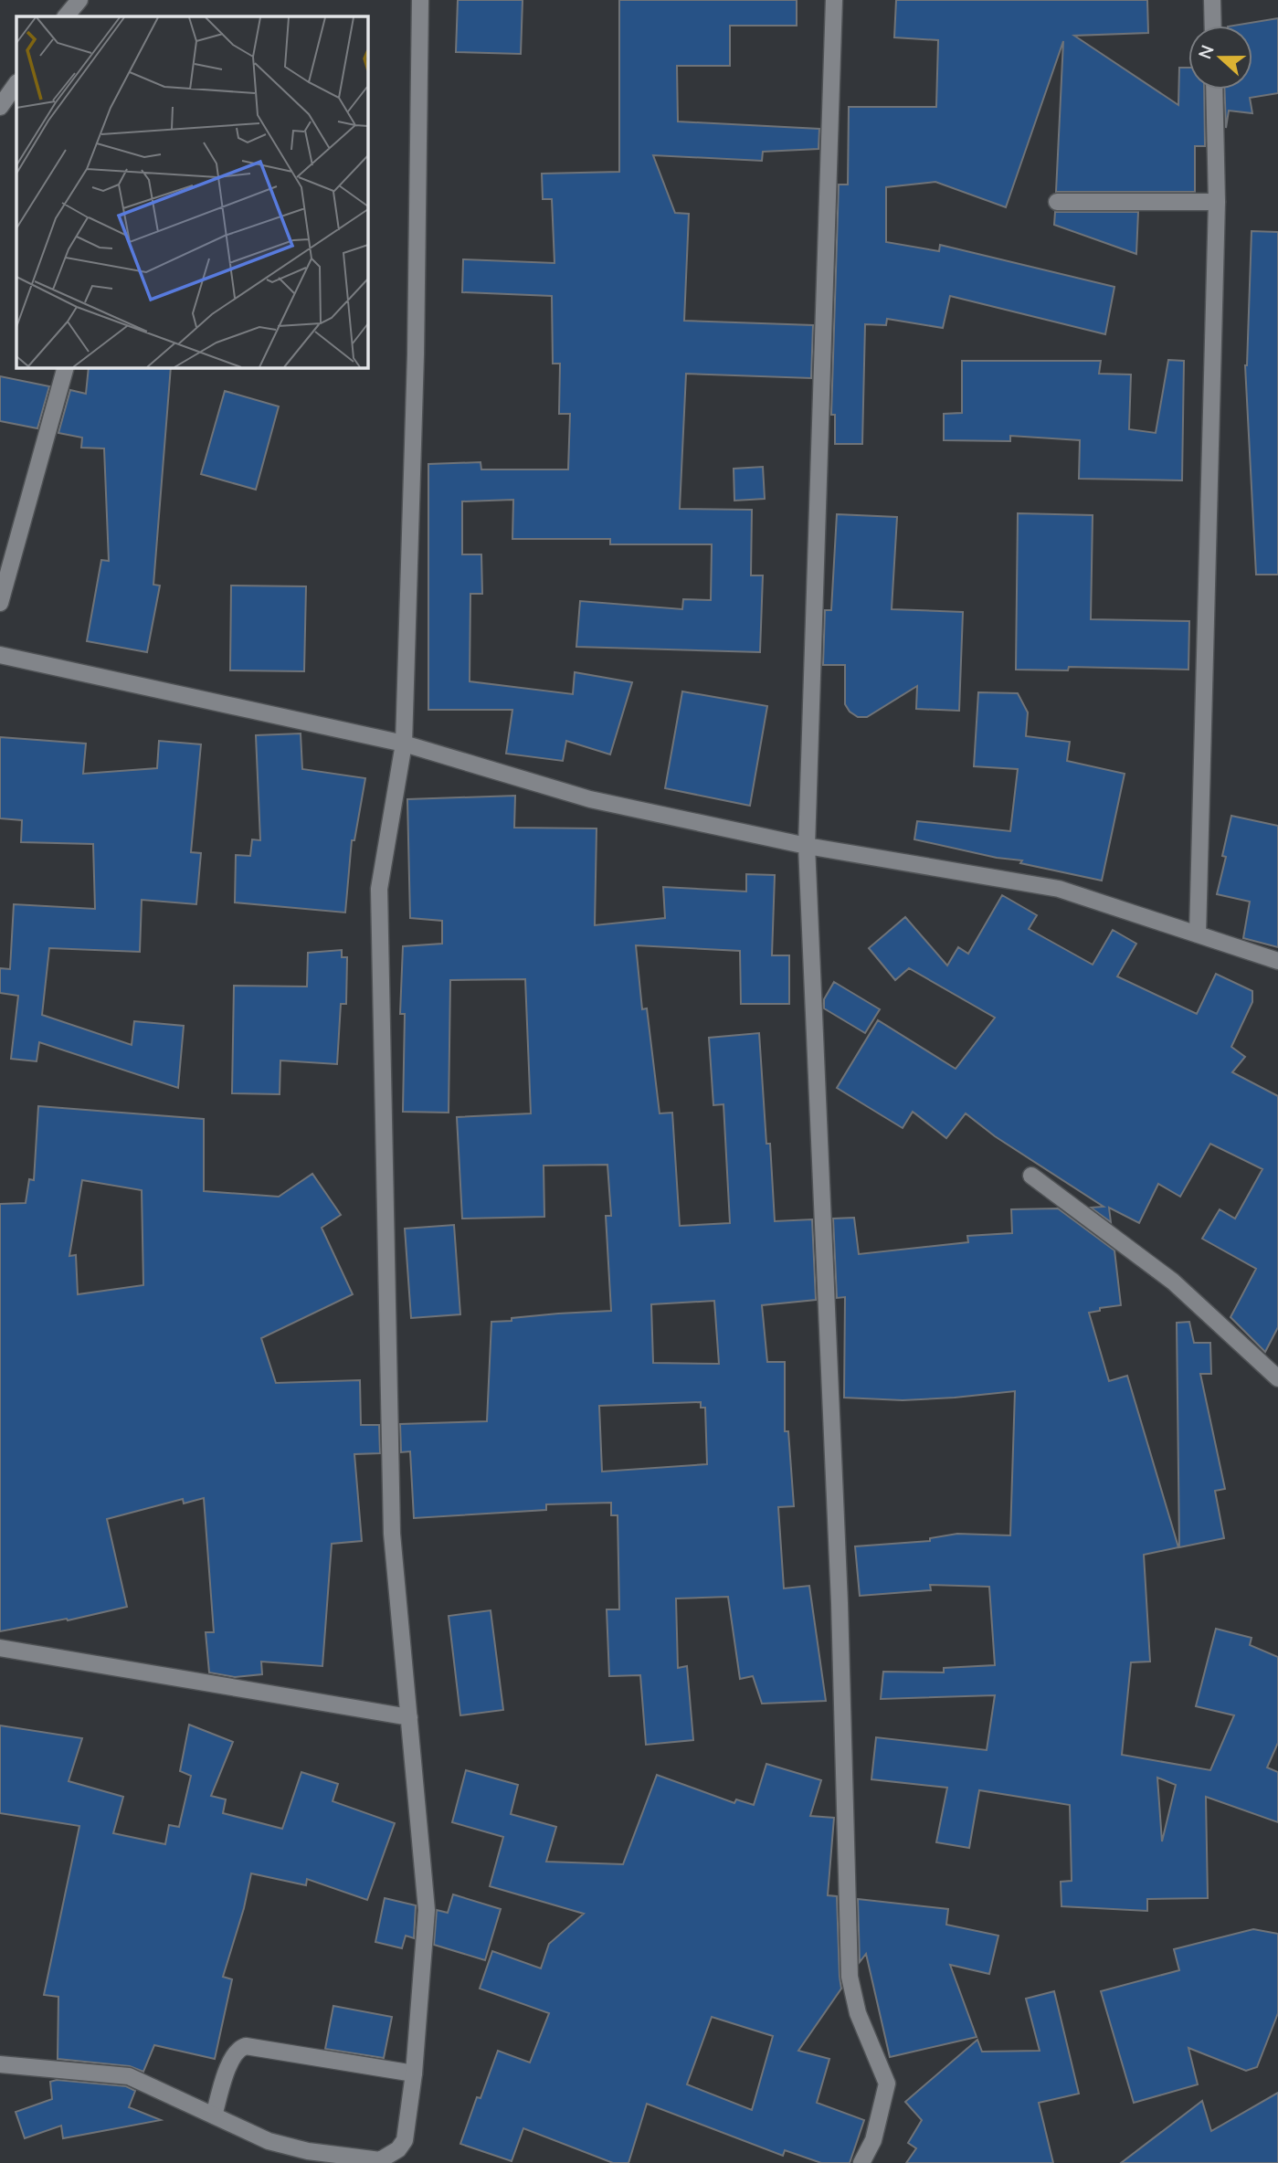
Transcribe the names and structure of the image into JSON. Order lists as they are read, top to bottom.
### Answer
{
  "north": "left"
}
